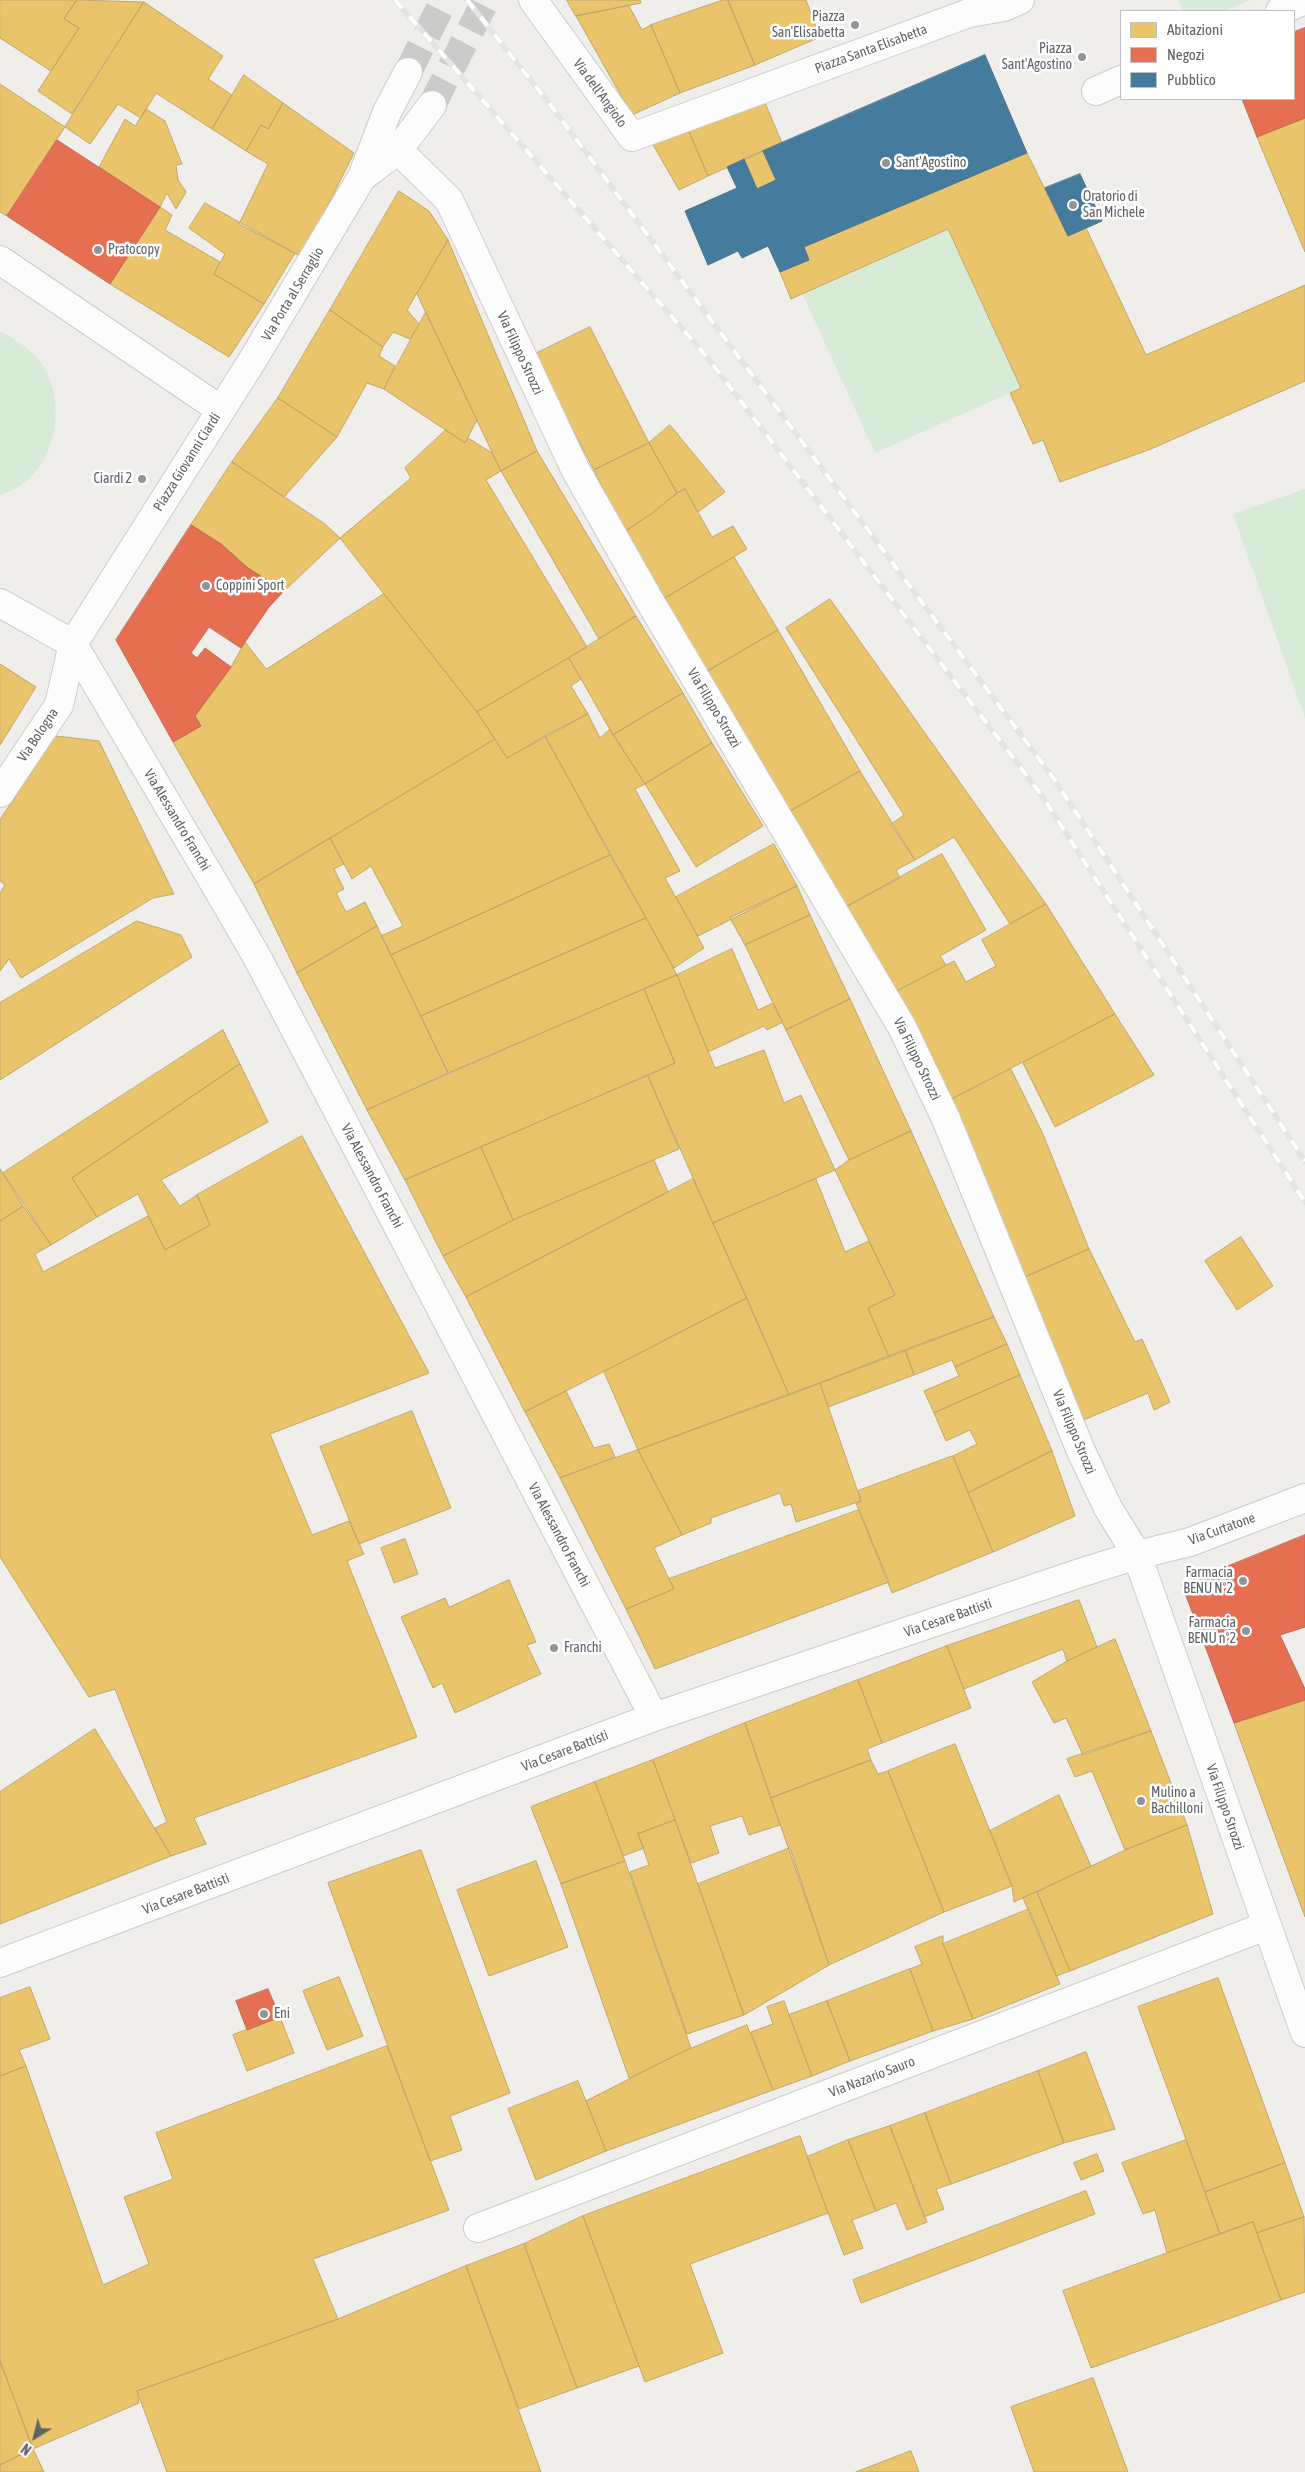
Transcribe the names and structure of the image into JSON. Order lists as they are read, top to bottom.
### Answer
{
  "streets": {
    "street": [
      "Piazza Santa Elisabetta",
      "Via dell'Angiolo",
      "Via Porta al Serraglio",
      "Via Filippo Strozzi",
      "Piazza Giovanni Ciardi",
      "Via Bologna",
      "Via Alessandro Franchi",
      "Via Curtatone",
      "Via Cesare Battisti",
      "Via Nazario Sauro"
    ]
  },
  "crossings": [
    ["Piazza Santa Elisabetta", "Via dell'Angiolo"],
    ["Via Porta al Serraglio", "Via Filippo Strozzi"],
    ["Via Porta al Serraglio", "Piazza Giovanni Ciardi"],
    ["Via Filippo Strozzi", "Via Curtatone"],
    ["Via Filippo Strozzi", "Via Cesare Battisti"],
    ["Via Filippo Strozzi", "Via Nazario Sauro"],
    ["Piazza Giovanni Ciardi", "Via Bologna"],
    ["Piazza Giovanni Ciardi", "Via Alessandro Franchi"],
    ["Via Bologna", "Via Alessandro Franchi"],
    ["Via Alessandro Franchi", "Via Cesare Battisti"],
    ["Via Curtatone", "Via Cesare Battisti"]
  ],
  "places": [
    "Piazza San'Elisabetta",
    "Piazza Sant'Agostino",
    "Sant'Agostino",
    "Oratorio di San Michele",
    "Pratocopy",
    "Ciardi 2",
    "Coppini Sport",
    "Farmacia BENU N°2",
    "Farmacia BENU n°2",
    "Franchi",
    "Mulino a Bachilloni",
    "Eni"
  ],
  "legend": ["Abitazioni", "Negozi", "Pubblico"],
  "north": "bottom left"
}
